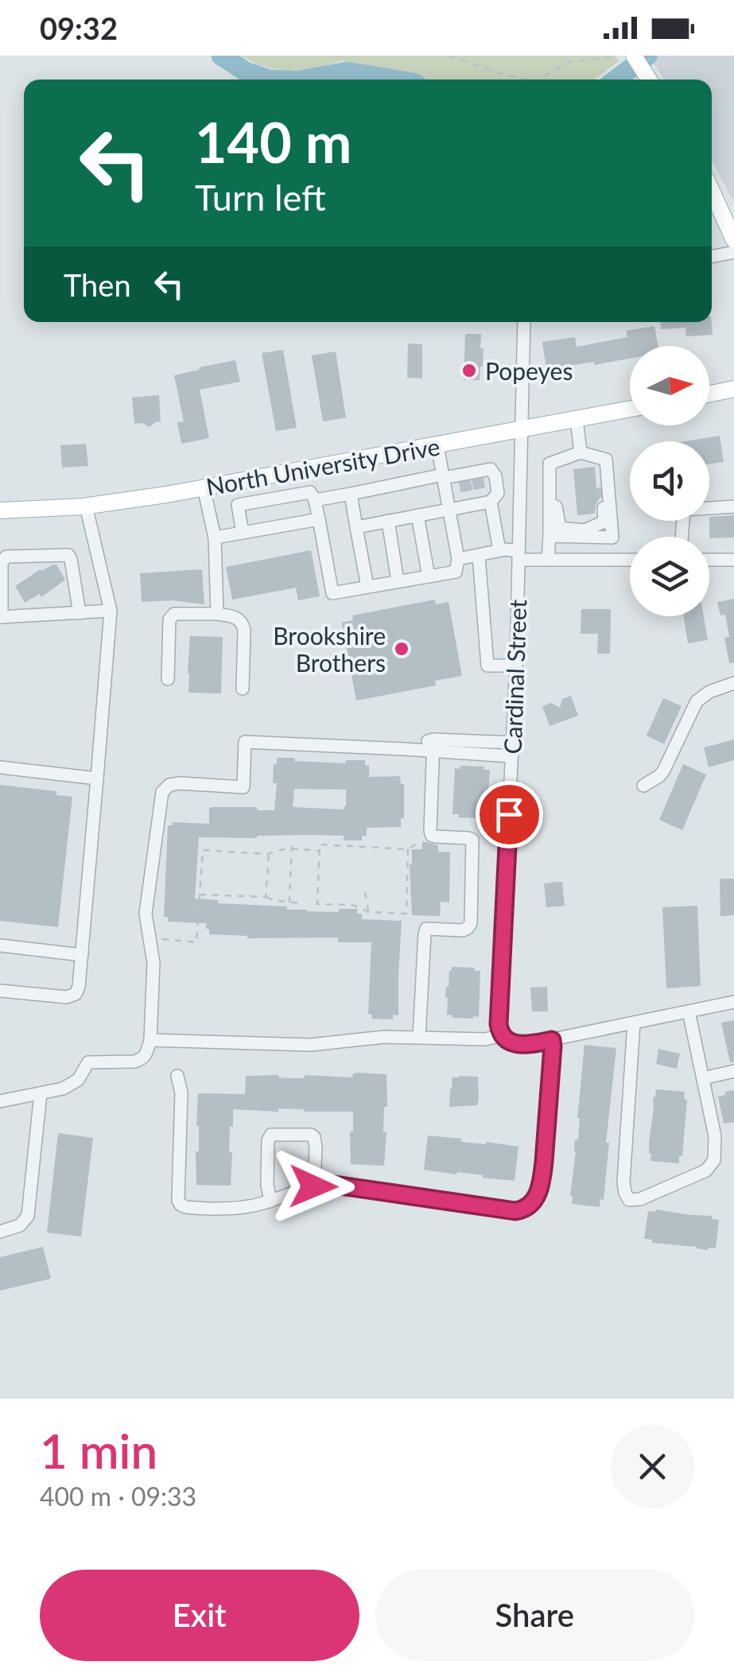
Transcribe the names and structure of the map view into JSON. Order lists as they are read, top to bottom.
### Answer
{
  "streets": {
    "main road": ["North University Drive"],
    "street": ["Cardinal Street"]
  },
  "crossings": [
    ["North University Drive", "Cardinal Street"]
  ],
  "places": ["Popeyes", "Brookshire Brothers"],
  "north": "right",
  "page": {
    "status": "09:32",
    "turn": ["140 m", "Turn left"],
    "then": "Then",
    "heading": ["1 min", "400 m · 09:33"],
    "buttons": ["Exit", "Share"]
  }
}
